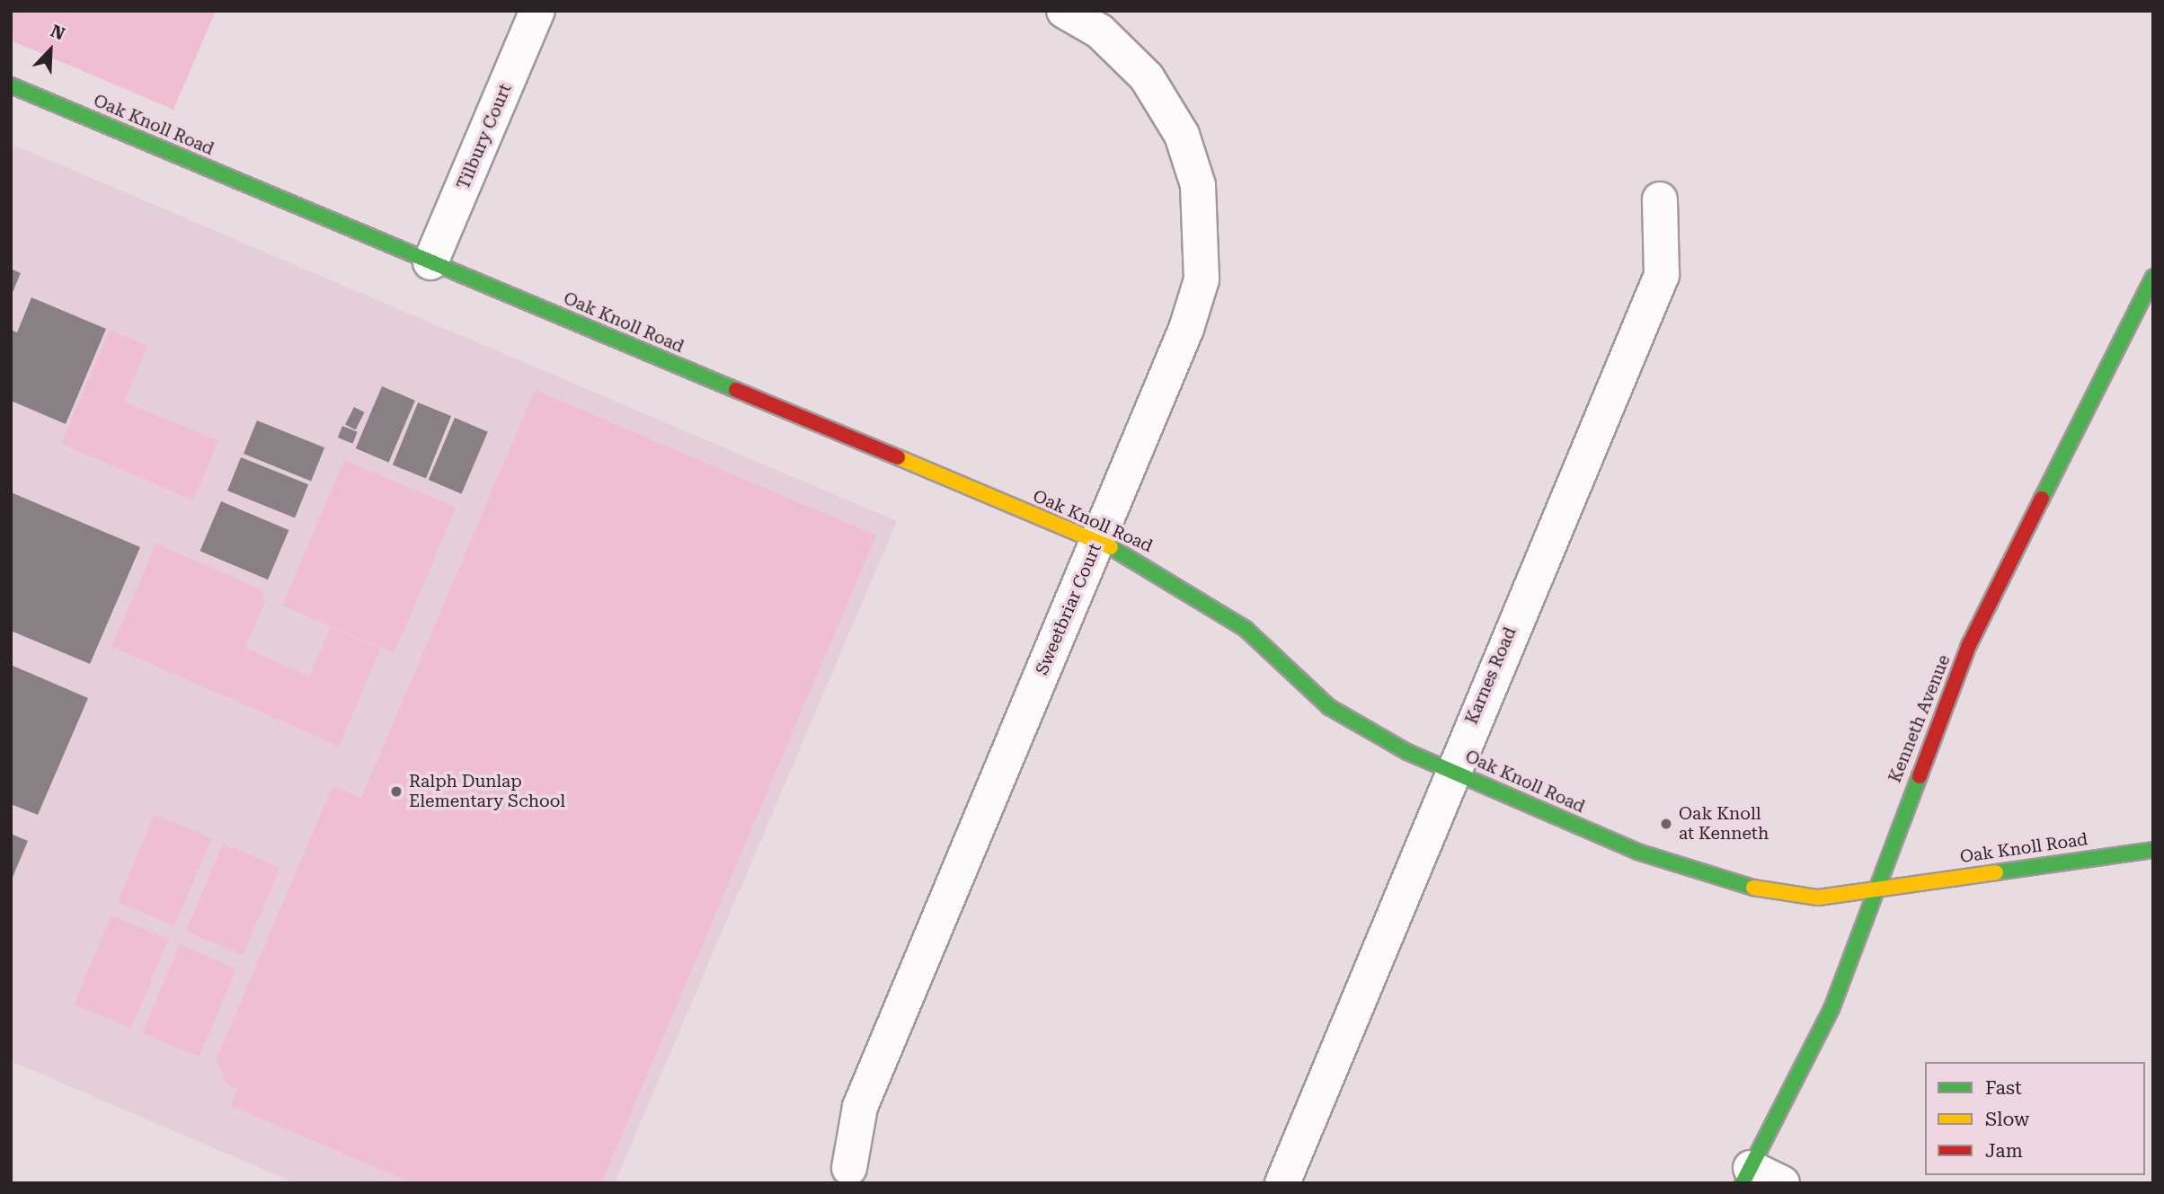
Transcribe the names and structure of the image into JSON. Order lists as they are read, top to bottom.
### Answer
{
  "streets": {
    "street": [
      "Oak Knoll Road",
      "Tilbury Court",
      "Sweetbriar Court",
      "Karnes Road",
      "Kenneth Avenue"
    ]
  },
  "crossings": [
    ["Oak Knoll Road", "Tilbury Court"],
    ["Oak Knoll Road", "Sweetbriar Court"],
    ["Oak Knoll Road", "Karnes Road"],
    ["Oak Knoll Road", "Kenneth Avenue"]
  ],
  "places": ["Ralph Dunlap Elementary School", "Oak Knoll at Kenneth"],
  "legend": ["Fast", "Slow", "Jam"],
  "north": "top right"
}
